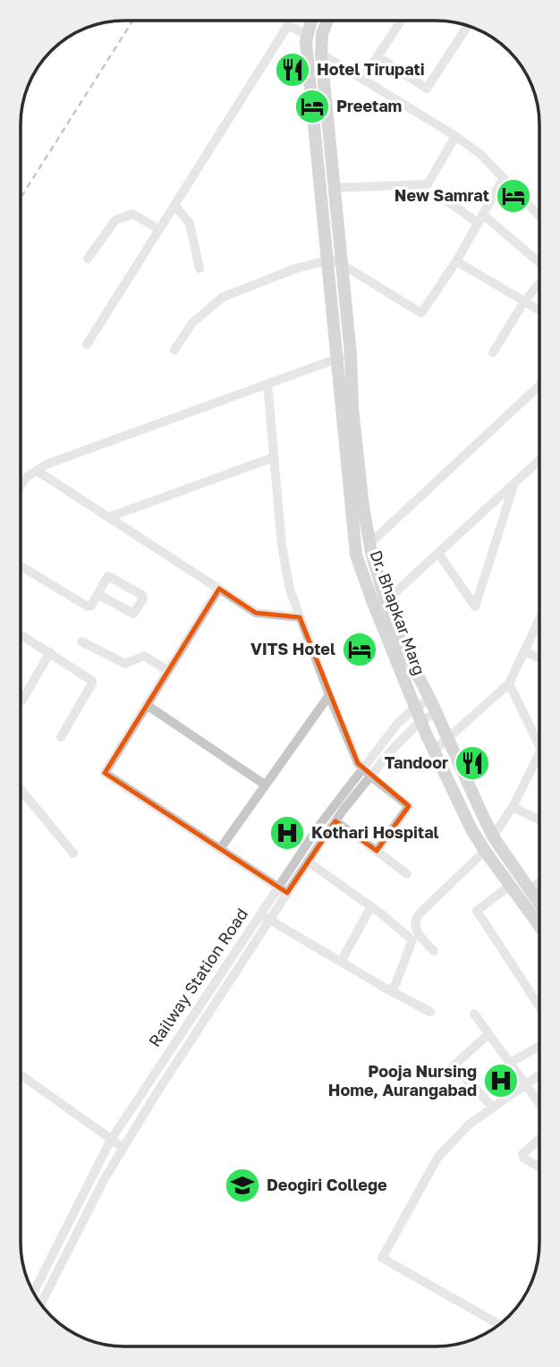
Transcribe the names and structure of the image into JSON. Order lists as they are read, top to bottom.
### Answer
{
  "streets": {
    "main road": ["Dr. Bhapkar Marg"],
    "street": ["Railway Station Road"]
  },
  "crossings": [
    ["Dr. Bhapkar Marg", "Railway Station Road"]
  ],
  "places": {
    "restaurant": ["Hotel Tirupati", "Tandoor"],
    "hotel": ["Preetam", "New Samrat", "VITS Hotel"],
    "hospital": ["Kothari Hospital", "Pooja Nursing Home, Aurangabad"],
    "school or university": ["Deogiri College"]
  }
}
